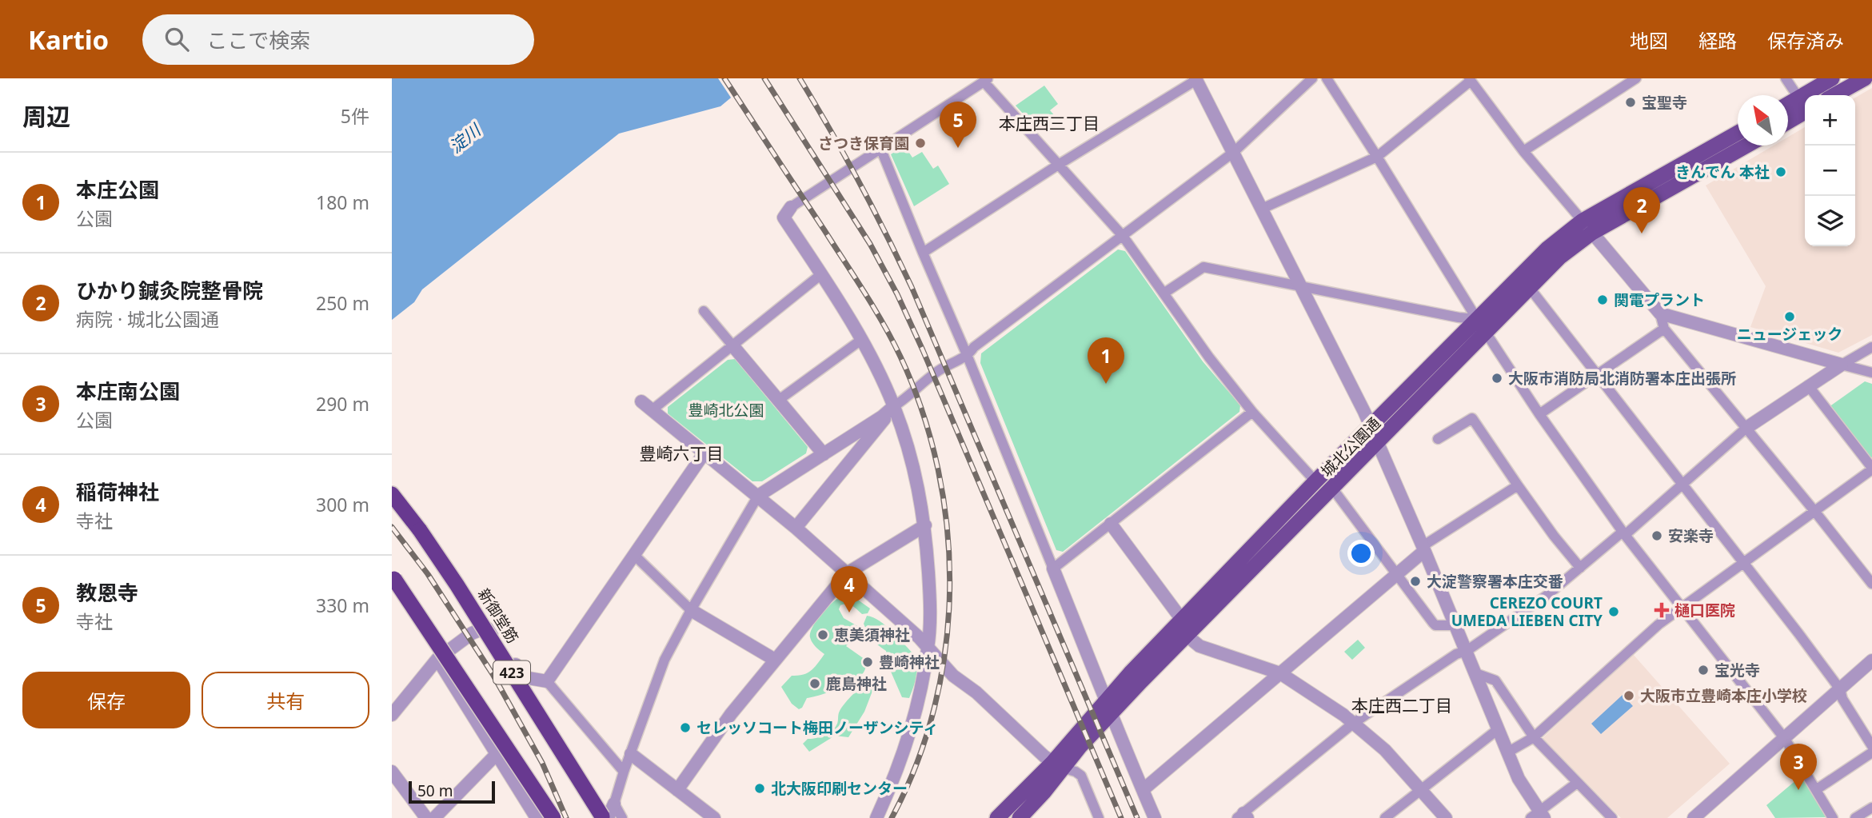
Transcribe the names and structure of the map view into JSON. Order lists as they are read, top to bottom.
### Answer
{
  "streets": {
    "highway": ["新御堂筋", "423"],
    "main road": ["城北公園通"]
  },
  "districts": ["本庄西三丁目", "豊崎六丁目", "本庄西二丁目"],
  "water": ["淀川"],
  "parks": ["豊崎北公園"],
  "places": {
    "other": [
      "宝聖寺",
      "さつき保育園",
      "きんでん 本社",
      "関電プラント",
      "ニュージェック",
      "大阪市消防局北消防署本庄出張所",
      "安楽寺",
      "大淀警察署本庄交番",
      "CEREZO COURT UMEDA LIEBEN CITY",
      "恵美須神社",
      "豊崎神社",
      "宝光寺",
      "鹿島神社",
      "大阪市立豊崎本庄小学校",
      "セレッソコート梅田ノーザンシティ",
      "北大阪印刷センター"
    ],
    "health": ["樋口医院"]
  },
  "scale_bar": "50 m",
  "north": "top left",
  "page": {
    "header": "Kartio",
    "search": "ここで検索",
    "nav": ["地図", "経路", "保存済み"],
    "heading": ["周辺", "5件"],
    "map_buttons": ["+", "−"],
    "pins": [
      "5",
      "2",
      "1",
      "4",
      "3"
    ],
    "list": [
      {
        "mark": "1",
        "name": "本庄公園",
        "note": "公園",
        "value": "180 m"
      },
      {
        "mark": "2",
        "name": "ひかり鍼灸院整骨院",
        "note": "病院 · 城北公園通",
        "value": "250 m"
      },
      {
        "mark": "3",
        "name": "本庄南公園",
        "note": "公園",
        "value": "290 m"
      },
      {
        "mark": "4",
        "name": "稲荷神社",
        "note": "寺社",
        "value": "300 m"
      },
      {
        "mark": "5",
        "name": "教恩寺",
        "note": "寺社",
        "value": "330 m"
      }
    ],
    "buttons": ["保存", "共有"],
    "scale": "50 m"
  }
}
